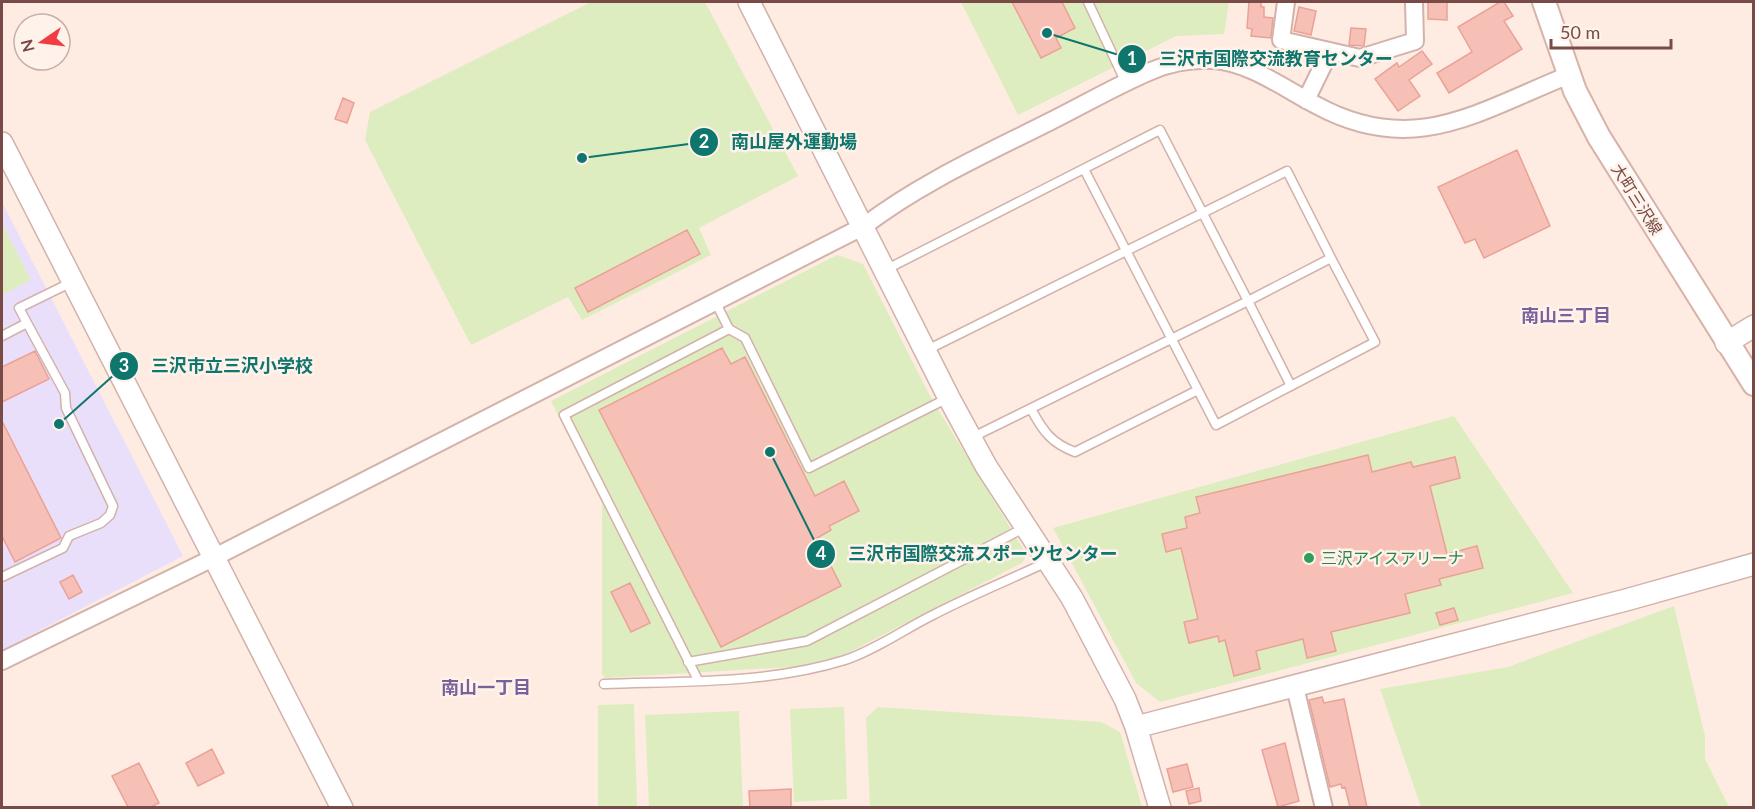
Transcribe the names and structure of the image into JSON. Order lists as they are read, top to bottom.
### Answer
{
  "streets": {
    "main road": ["大町三沢線"]
  },
  "districts": ["南山三丁目", "南山一丁目"],
  "places": [
    "三沢市国際交流教育センター",
    "南山屋外運動場",
    "三沢市立三沢小学校",
    "三沢市国際交流スポーツセンター",
    "三沢アイスアリーナ"
  ],
  "scale_bar": "50 m",
  "north": "left"
}
